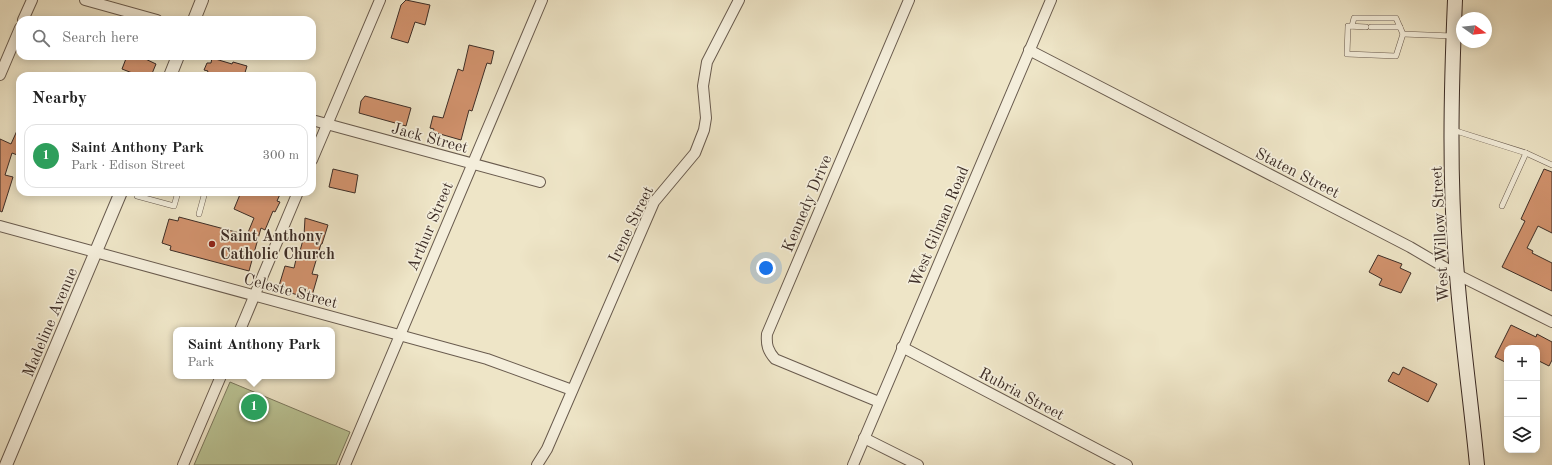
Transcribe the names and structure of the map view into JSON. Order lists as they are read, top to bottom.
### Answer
{
  "streets": {
    "main road": ["West Willow Street"],
    "street": [
      "Jack Street",
      "Staten Street",
      "Kennedy Drive",
      "Irene Street",
      "Arthur Street",
      "West Gilman Road",
      "Celeste Street",
      "Madeline Avenue",
      "Rubria Street"
    ]
  },
  "crossings": [
    ["Jack Street", "Arthur Street"],
    ["Staten Street", "West Gilman Road"],
    ["Staten Street", "West Willow Street"],
    ["Kennedy Drive", "West Gilman Road"],
    ["Irene Street", "Celeste Street"],
    ["Arthur Street", "Celeste Street"],
    ["West Gilman Road", "Rubria Street"],
    ["Celeste Street", "Madeline Avenue"]
  ],
  "places": ["Saint Anthony Catholic Church"],
  "north": "right",
  "page": {
    "search": "Search here",
    "heading": "Nearby",
    "list": [
      {
        "mark": "1",
        "name": "Saint Anthony Park",
        "note": "Park · Edison Street",
        "value": "300 m"
      }
    ],
    "popup": ["Saint Anthony Park", "Park"],
    "map_buttons": ["+", "−"],
    "pins": "1"
  }
}
